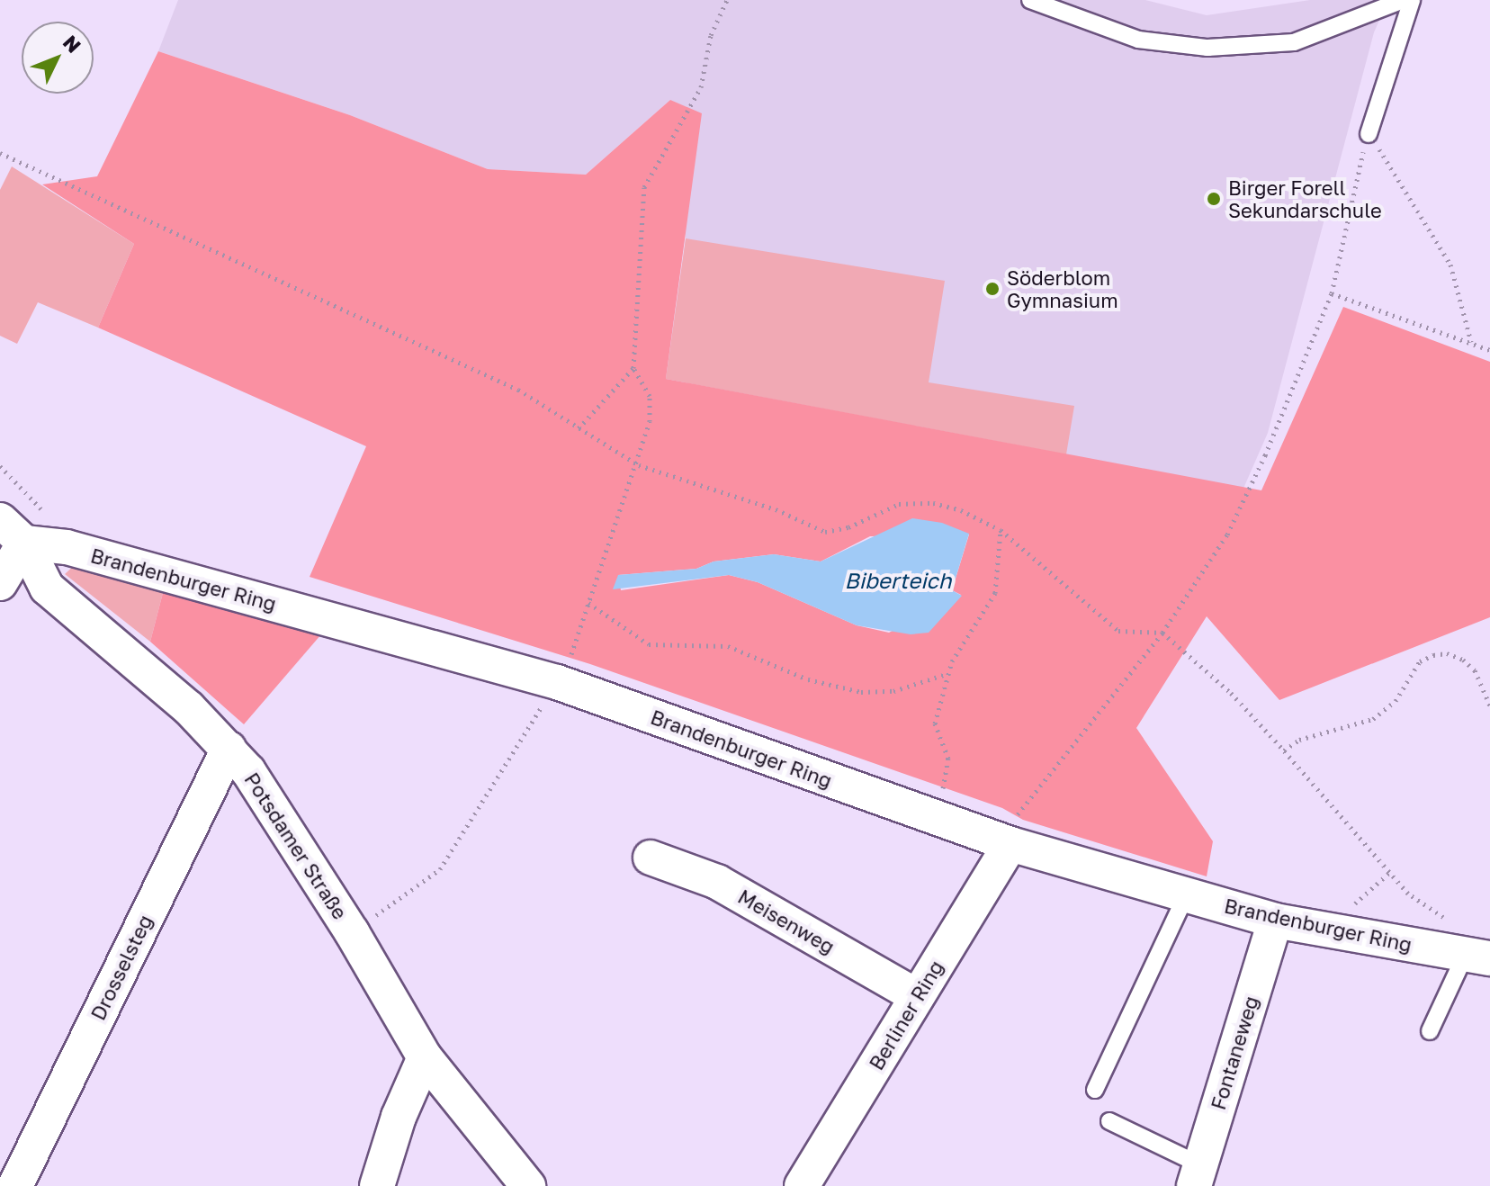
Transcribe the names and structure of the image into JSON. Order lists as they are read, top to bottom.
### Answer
{
  "streets": {
    "street": [
      "Brandenburger Ring",
      "Potsdamer Straße",
      "Meisenweg",
      "Drosselsteg",
      "Berliner Ring",
      "Fontaneweg"
    ]
  },
  "crossings": [
    ["Brandenburger Ring", "Potsdamer Straße"],
    ["Brandenburger Ring", "Berliner Ring"],
    ["Brandenburger Ring", "Fontaneweg"],
    ["Potsdamer Straße", "Drosselsteg"],
    ["Meisenweg", "Berliner Ring"]
  ],
  "water": ["Biberteich"],
  "places": ["Birger Forell Sekundarschule", "Söderblom Gymnasium"],
  "north": "top right"
}
